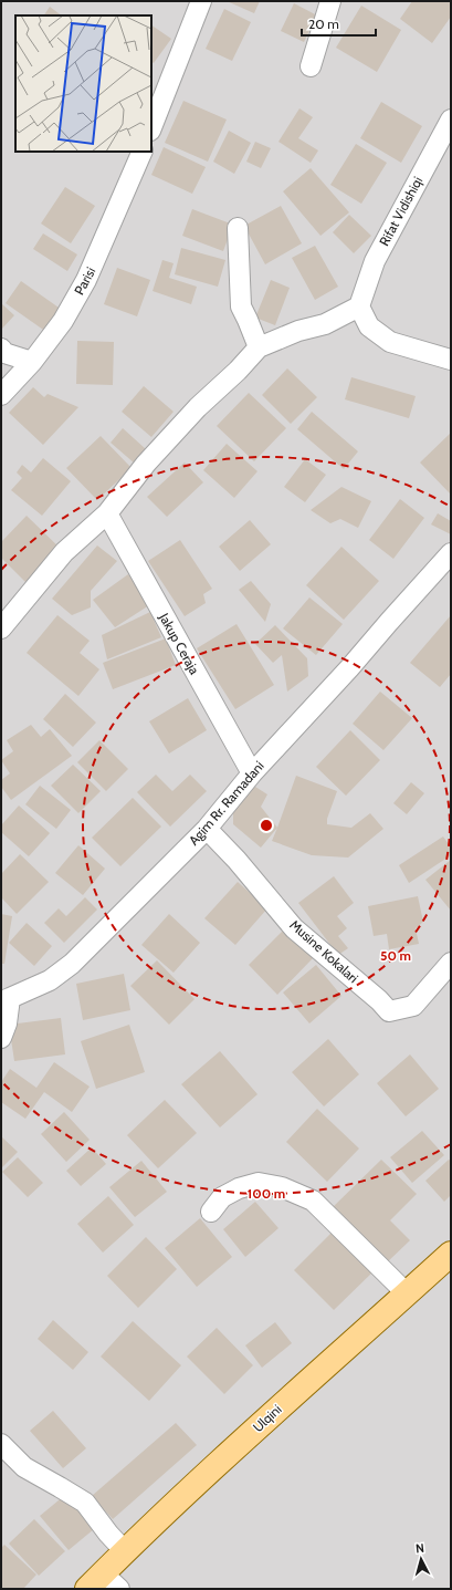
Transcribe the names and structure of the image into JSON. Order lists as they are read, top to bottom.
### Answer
{
  "streets": {
    "main road": ["Ulqini"],
    "street": [
      "Rifat Vidishiqi",
      "Parisi",
      "Jakup Ceraja",
      "Agim Rr. Ramadani",
      "Musine Kokalari"
    ]
  },
  "crossings": [
    ["Jakup Ceraja", "Agim Rr. Ramadani"],
    ["Agim Rr. Ramadani", "Musine Kokalari"]
  ],
  "scale_bar": "20 m",
  "north": "top",
  "rings": ["50 m", "100 m"]
}
